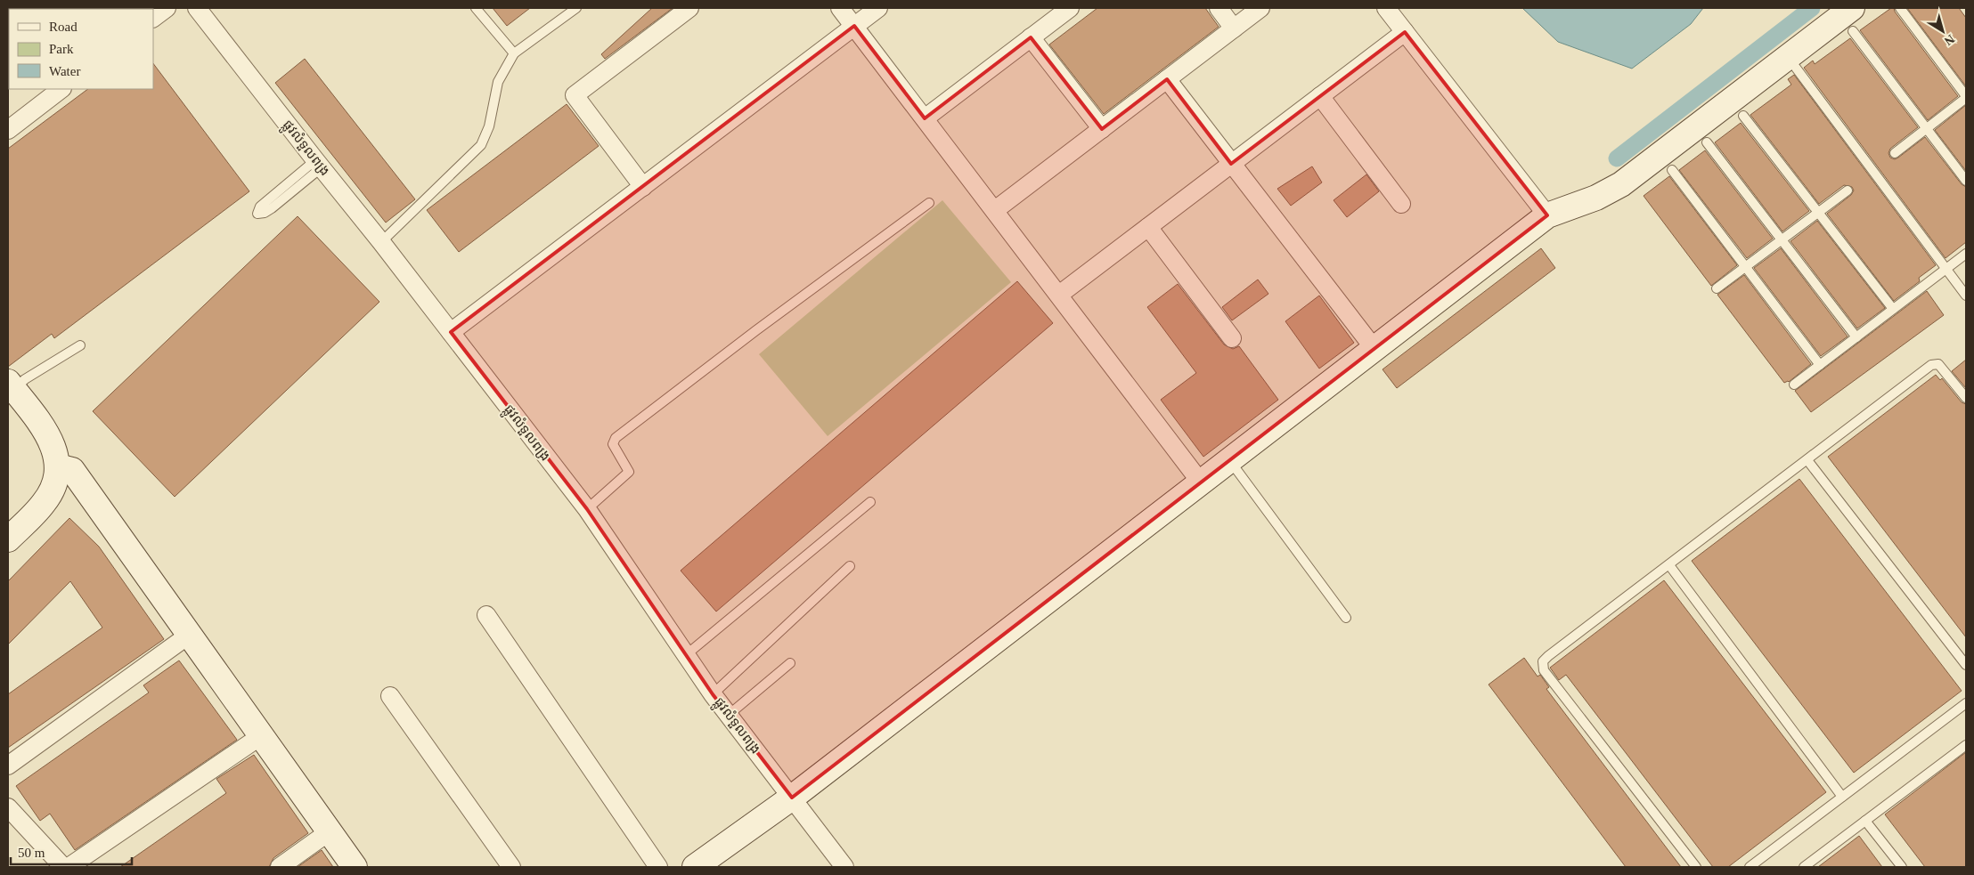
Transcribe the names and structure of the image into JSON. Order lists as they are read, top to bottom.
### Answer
{
  "streets": {
    "street": ["ផ្លូវលំទួលពង្រ"]
  },
  "legend": ["Road", "Park", "Water"],
  "scale_bar": "50 m",
  "north": "bottom right"
}
